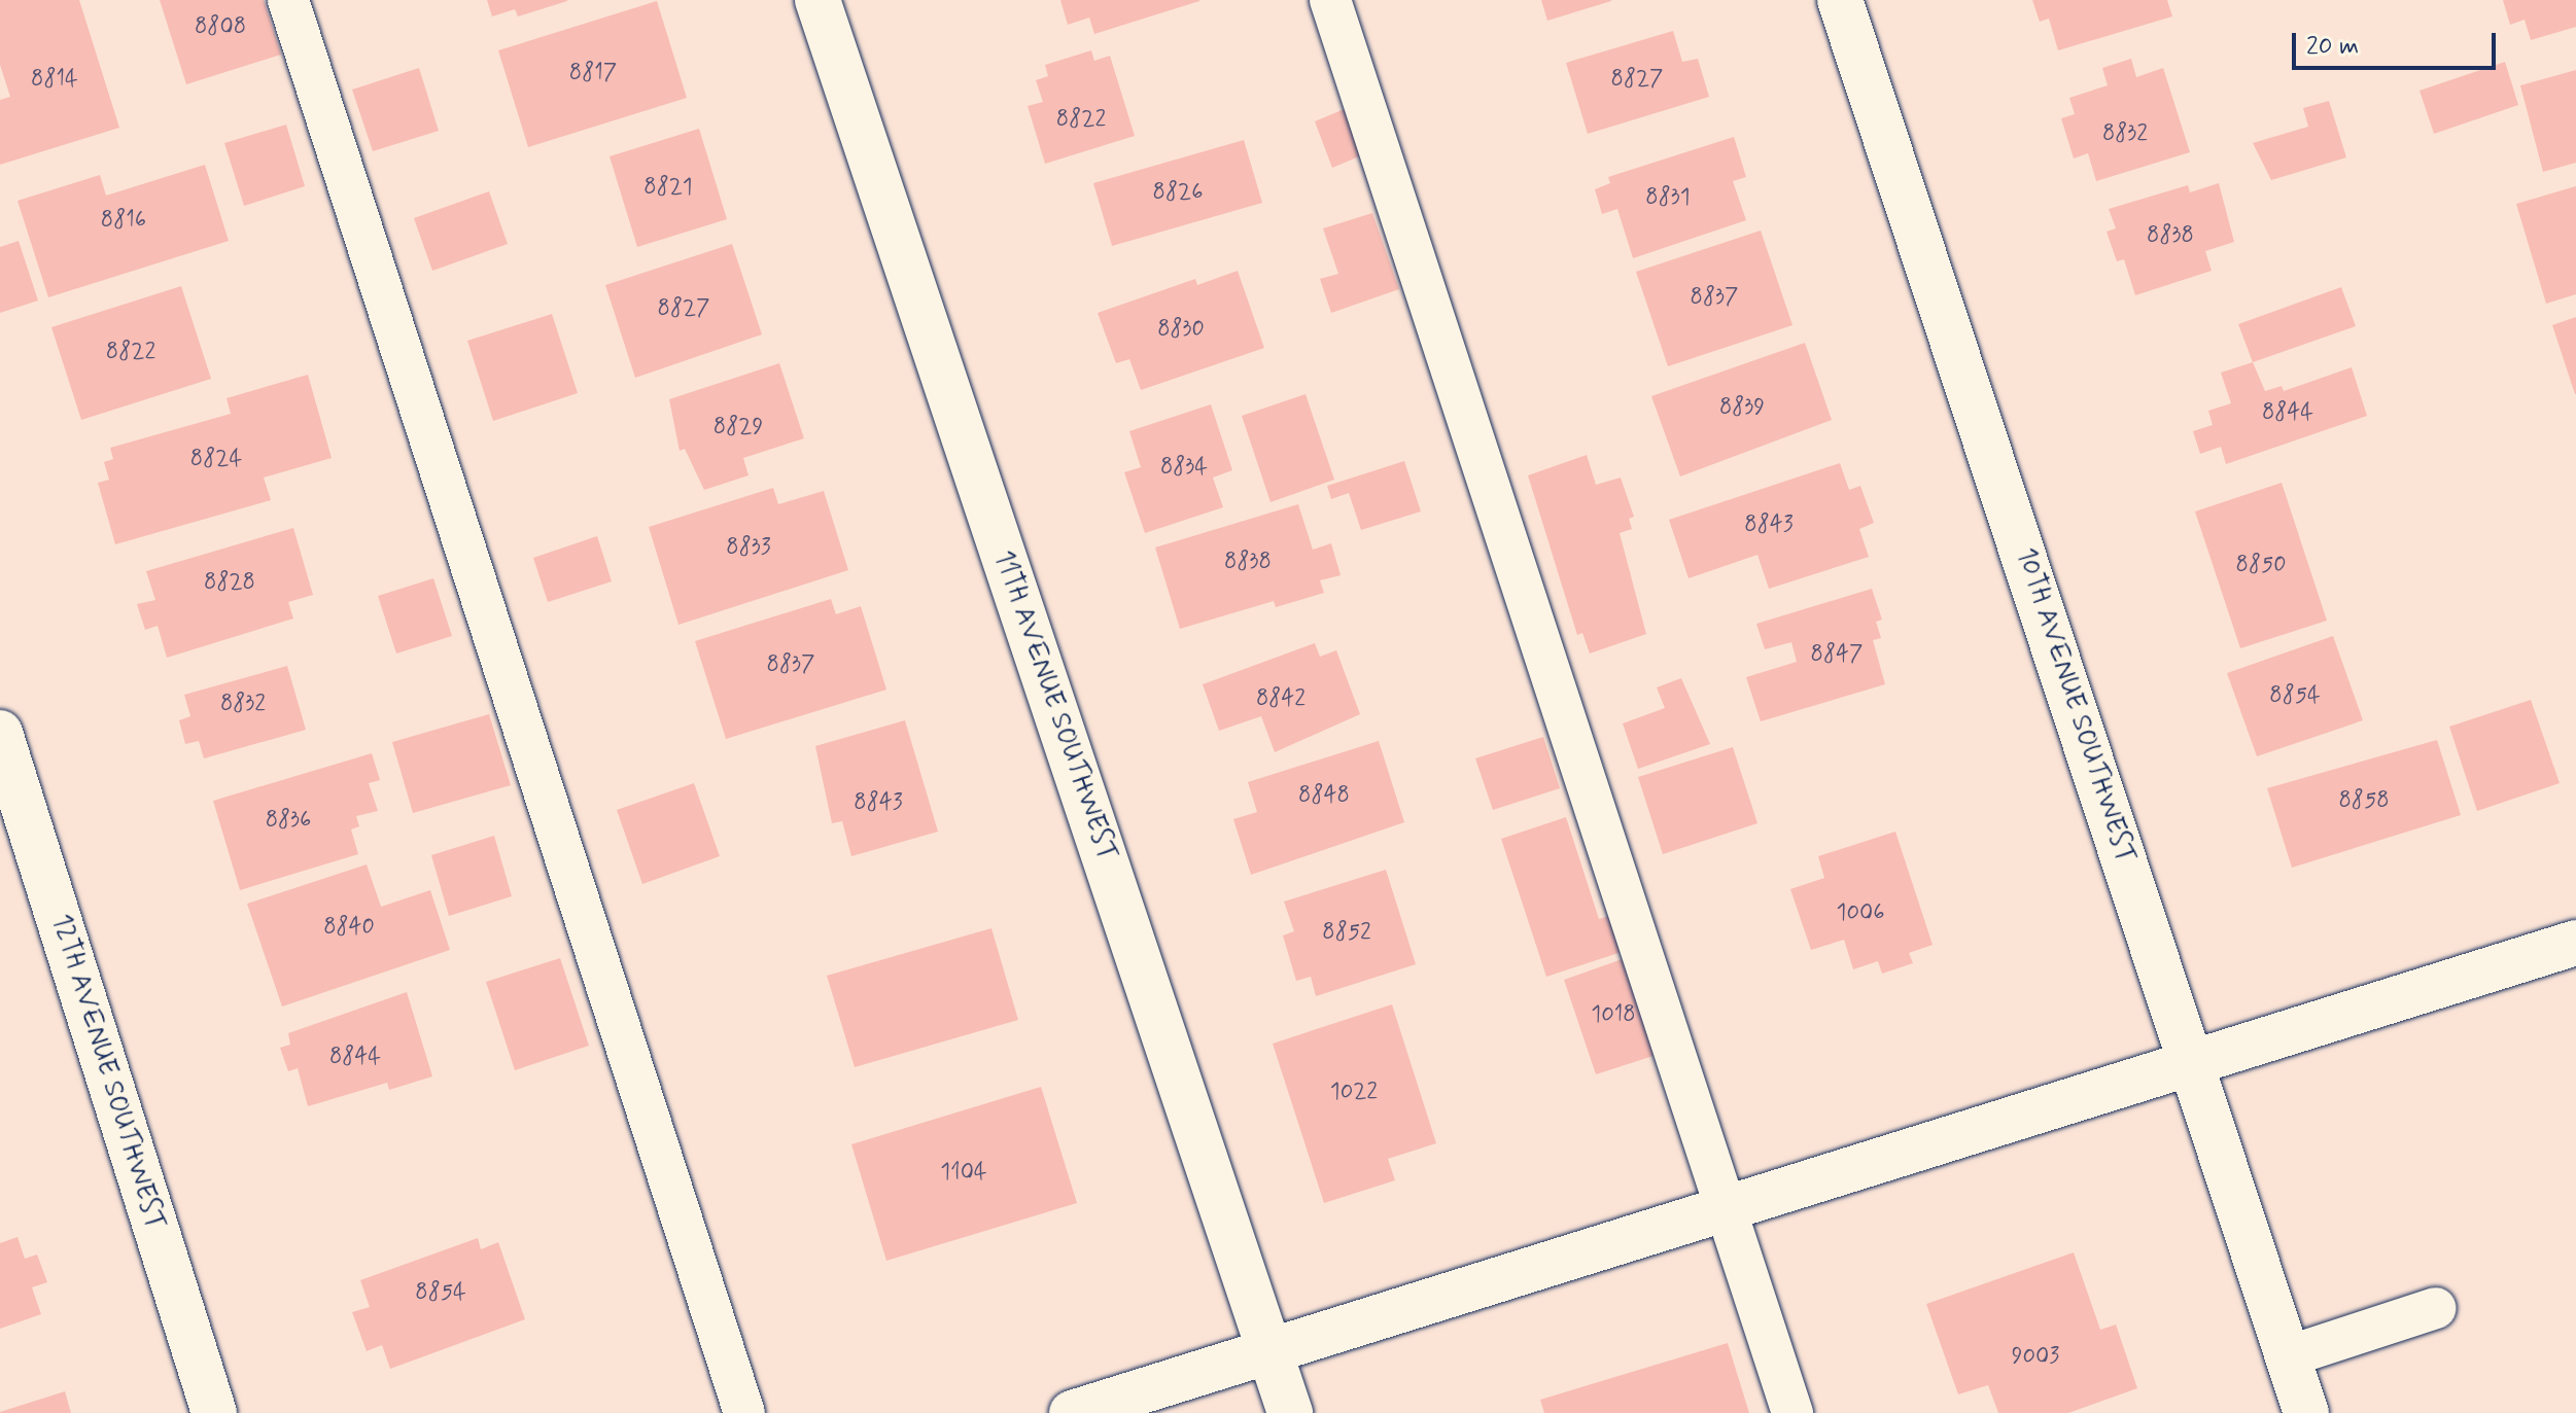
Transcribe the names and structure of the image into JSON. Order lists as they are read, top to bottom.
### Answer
{
  "streets": {
    "street": ["11TH AVENUE SOUTHWEST", "10TH AVENUE SOUTHWEST", "12TH AVENUE SOUTHWEST"]
  },
  "house_numbers": [
    "8808",
    "8817",
    "8814",
    "8827",
    "8822",
    "8832",
    "8821",
    "8826",
    "8831",
    "8816",
    "8838",
    "8837",
    "8827",
    "8830",
    "8822",
    "8839",
    "8844",
    "8829",
    "8824",
    "8834",
    "8843",
    "8833",
    "8838",
    "8850",
    "8828",
    "8847",
    "8837",
    "8854",
    "8842",
    "8832",
    "8848",
    "8858",
    "8843",
    "8836",
    "1006",
    "8840",
    "8852",
    "1018",
    "8844",
    "1022",
    "1104",
    "8854",
    "9003"
  ],
  "scale_bar": "20 m"
}
